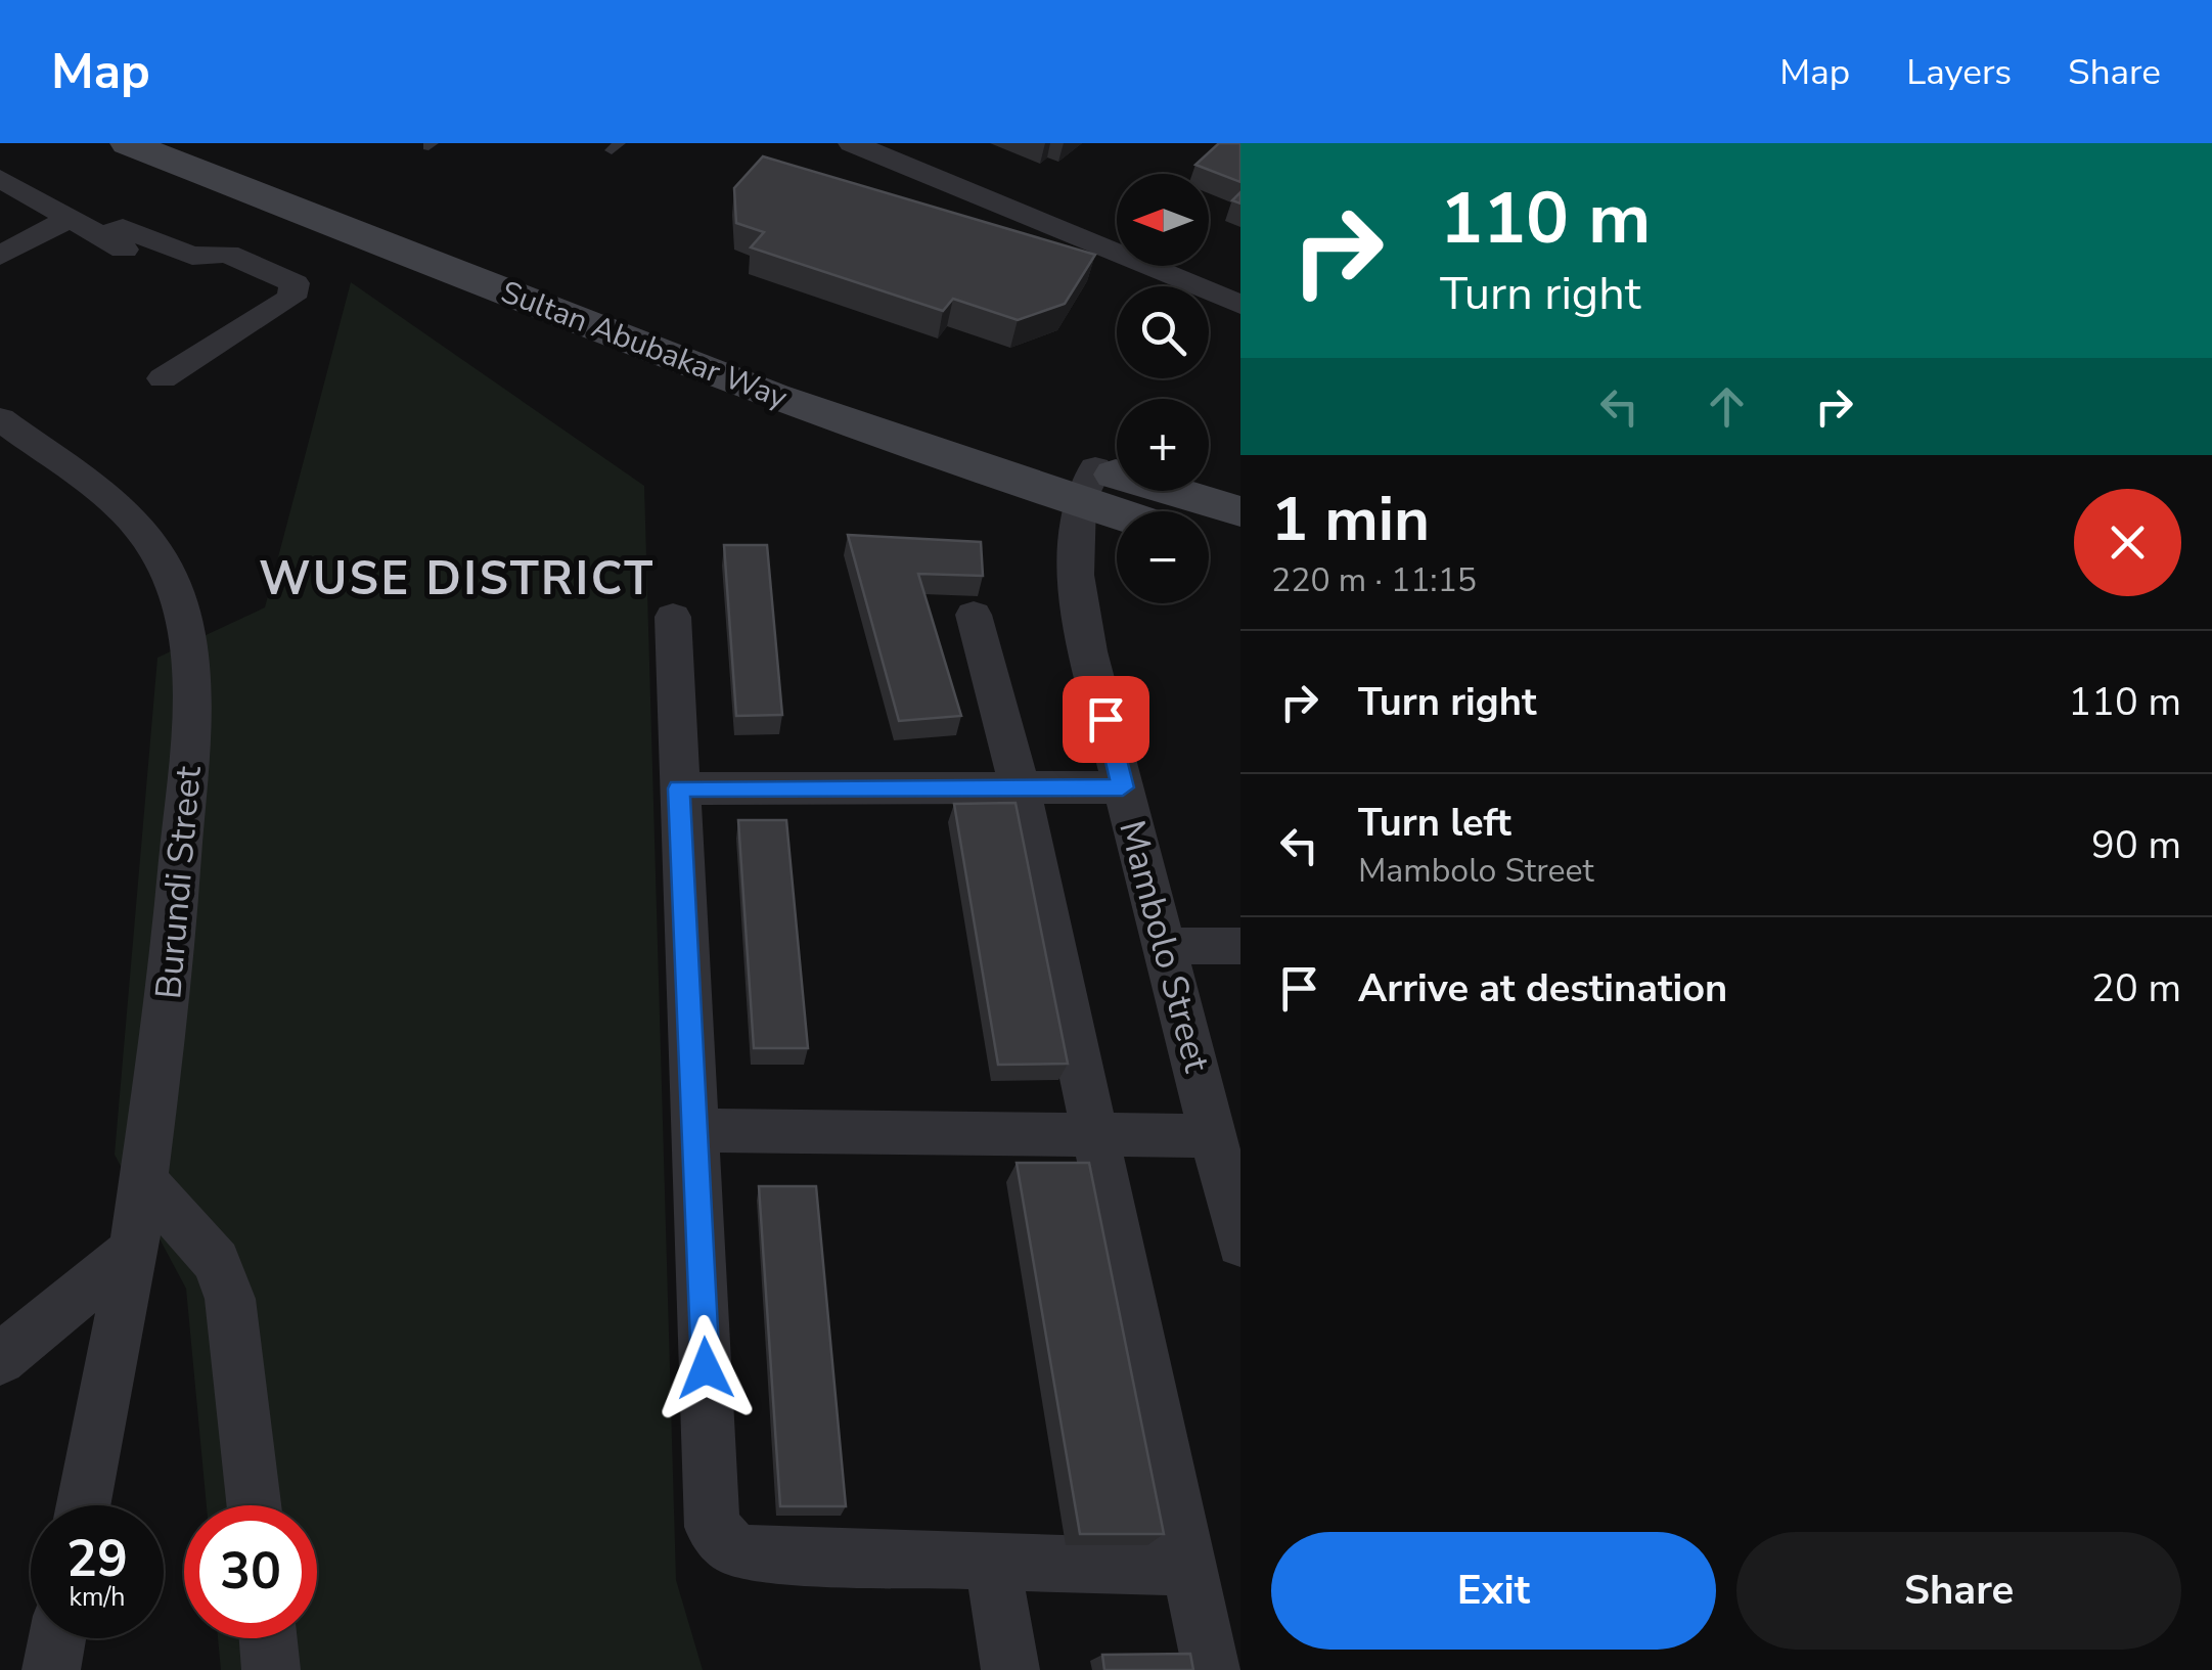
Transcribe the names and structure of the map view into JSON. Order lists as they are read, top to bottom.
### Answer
{
  "streets": {
    "main road": ["Sultan Abubakar Way"],
    "street": ["Burundi Street", "Mambolo Street"]
  },
  "crossings": [
    ["Sultan Abubakar Way", "Mambolo Street"]
  ],
  "districts": ["WUSE DISTRICT"],
  "north": "left",
  "page": {
    "header": "Map",
    "nav": ["Map", "Layers", "Share"],
    "turn": ["110 m", "Turn right"],
    "map_buttons": ["+", "−"],
    "heading": ["1 min", "220 m · 11:15"],
    "list": [
      {
        "name": "Turn right",
        "value": "110 m"
      },
      {
        "name": "Turn left",
        "note": "Mambolo Street",
        "value": "90 m"
      },
      {
        "name": "Arrive at destination",
        "value": "20 m"
      }
    ],
    "speed": "29 km/h",
    "limit": "30",
    "buttons": ["Exit", "Share"]
  }
}
